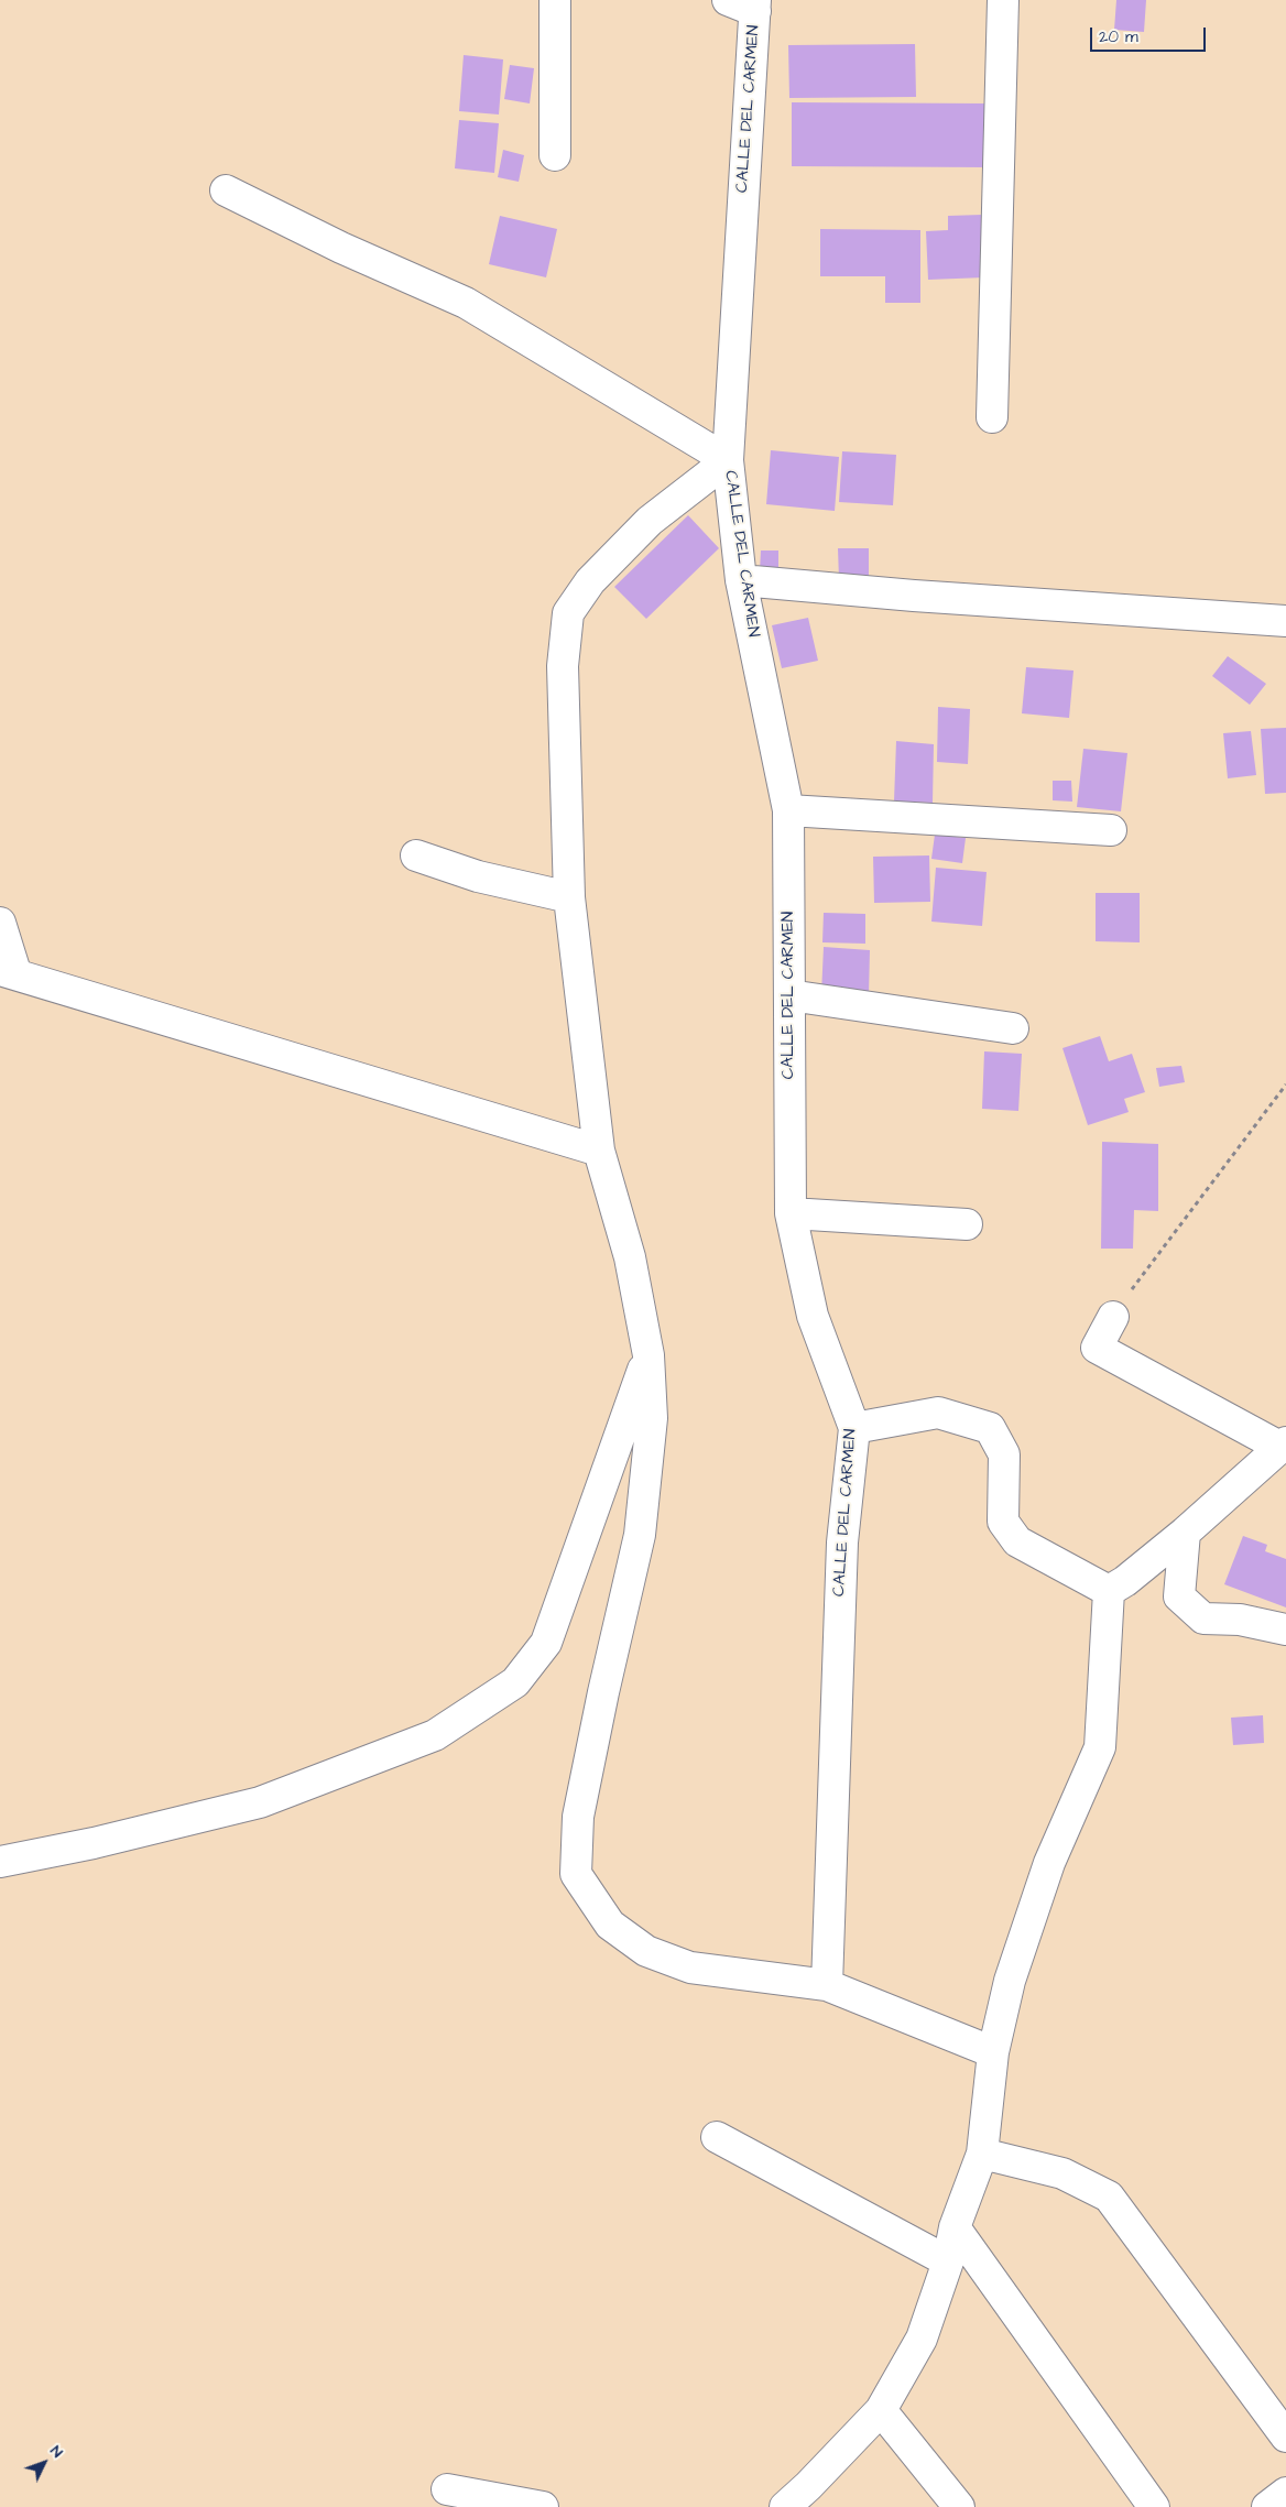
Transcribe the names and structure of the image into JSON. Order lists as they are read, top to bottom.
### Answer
{
  "streets": {
    "street": ["CALLE DEL CARMEN"]
  },
  "scale_bar": "20 m",
  "north": "top right"
}
